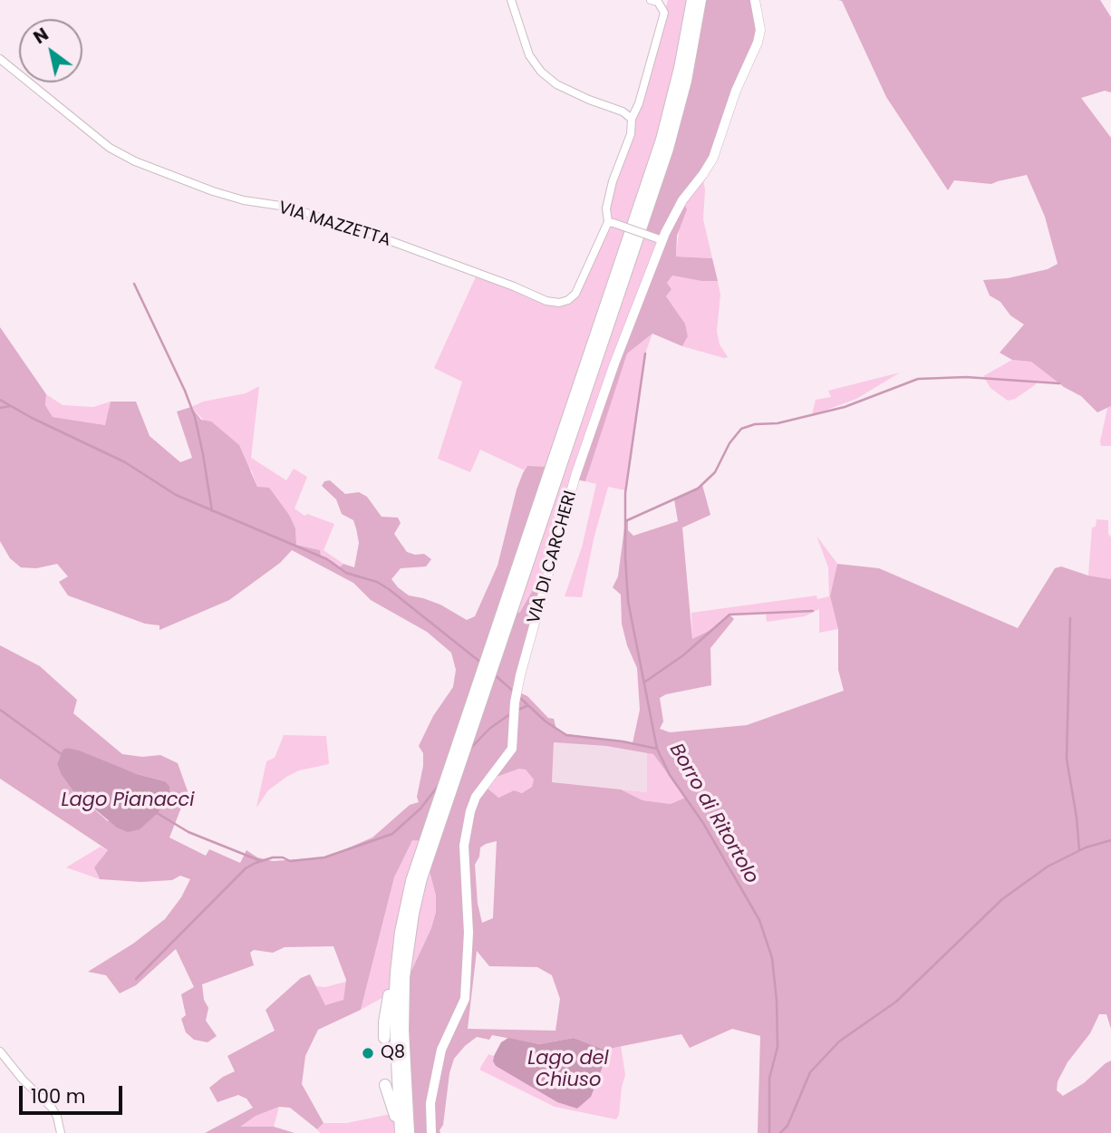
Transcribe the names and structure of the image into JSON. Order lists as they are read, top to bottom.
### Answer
{
  "streets": {
    "street": ["VIA MAZZETTA", "VIA DI CARCHERI"]
  },
  "water": ["Lago Pianacci", "Borro di Ritortolo", "Lago del Chiuso"],
  "places": ["Q8"],
  "scale_bar": "100 m",
  "north": "top left"
}
